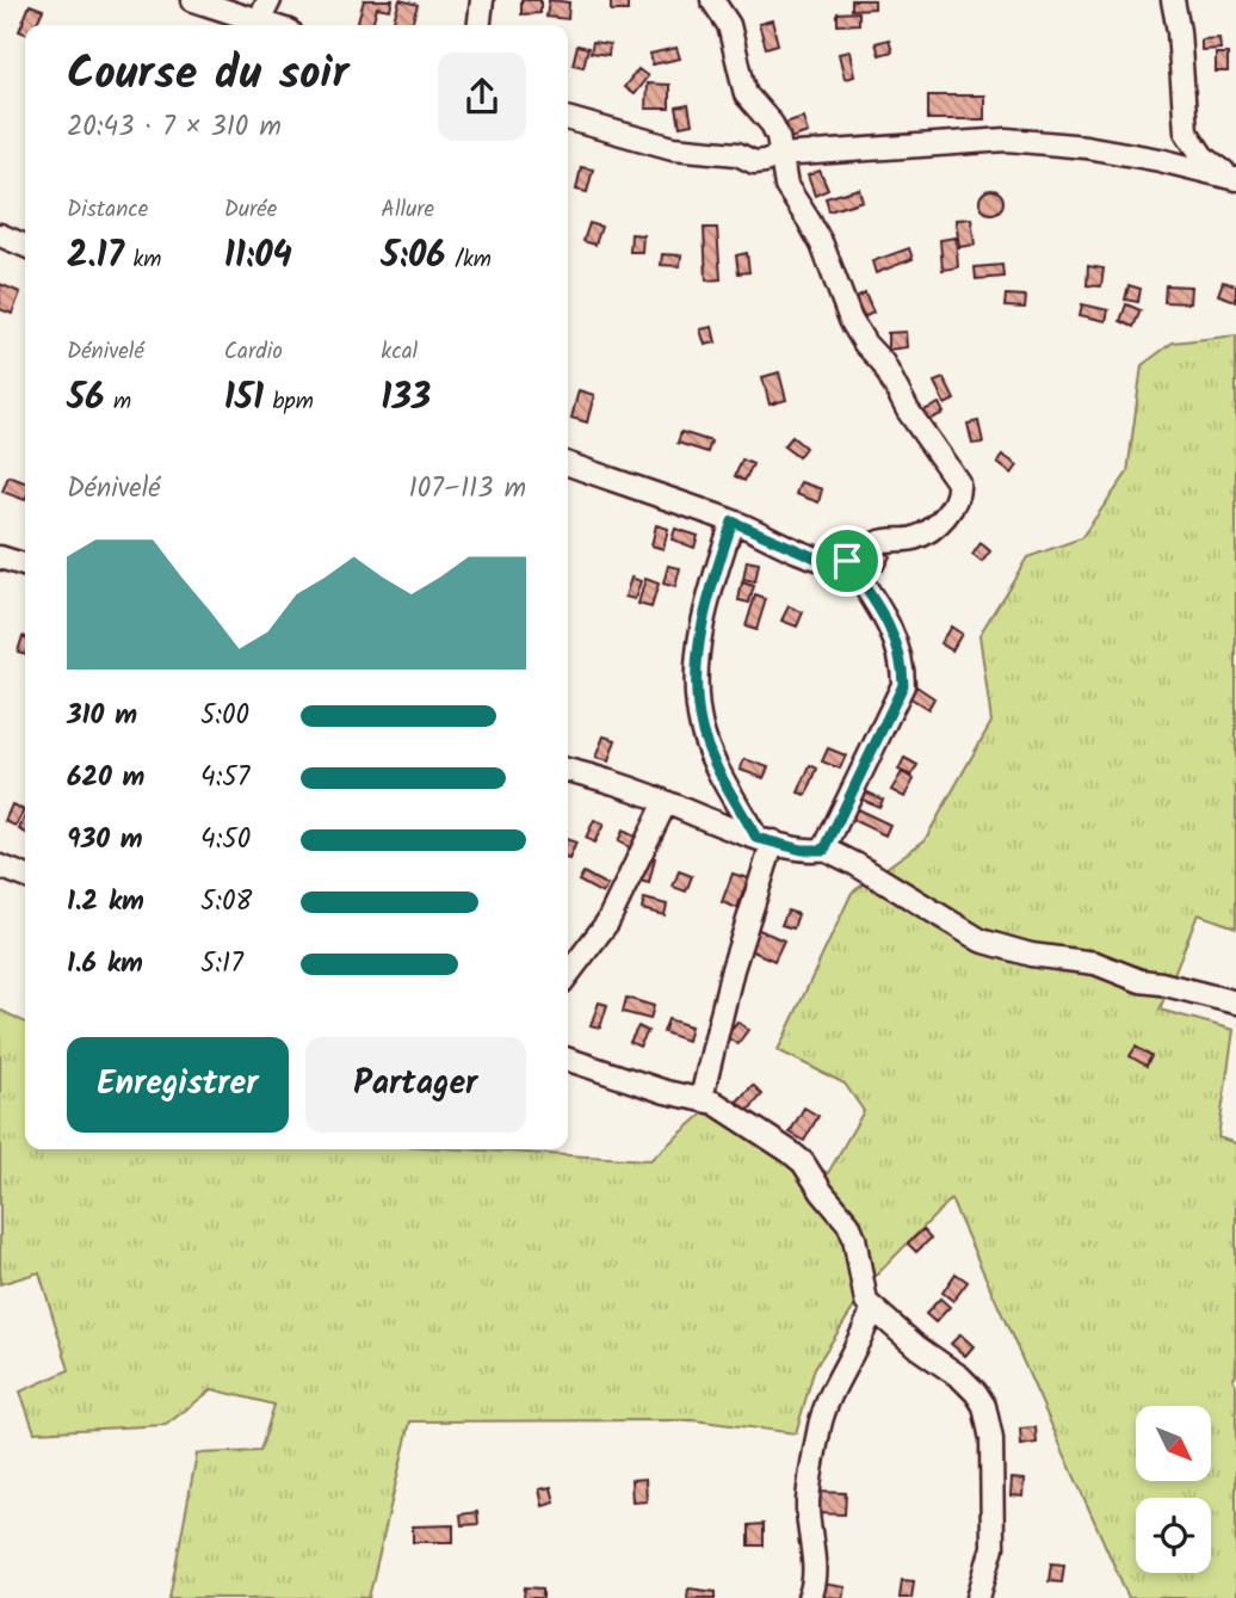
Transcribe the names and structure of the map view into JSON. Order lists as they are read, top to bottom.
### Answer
{
  "north": "bottom right",
  "page": {
    "heading": ["Course du soir", "20:43 · 7 × 310 m"],
    "stats": [
      ["Distance", "2.17 km"],
      ["Durée", "11:04"],
      ["Allure", "5:06 /km"],
      ["Dénivelé", "56 m"],
      ["Cardio", "151 bpm"],
      ["kcal", "133"]
    ],
    "chart": ["Dénivelé", "107–113 m"],
    "list": [
      {
        "name": "310 m",
        "note": "5:00"
      },
      {
        "name": "620 m",
        "note": "4:57"
      },
      {
        "name": "930 m",
        "note": "4:50"
      },
      {
        "name": "1.2 km",
        "note": "5:08"
      },
      {
        "name": "1.6 km",
        "note": "5:17"
      }
    ],
    "buttons": ["Enregistrer", "Partager"]
  }
}
